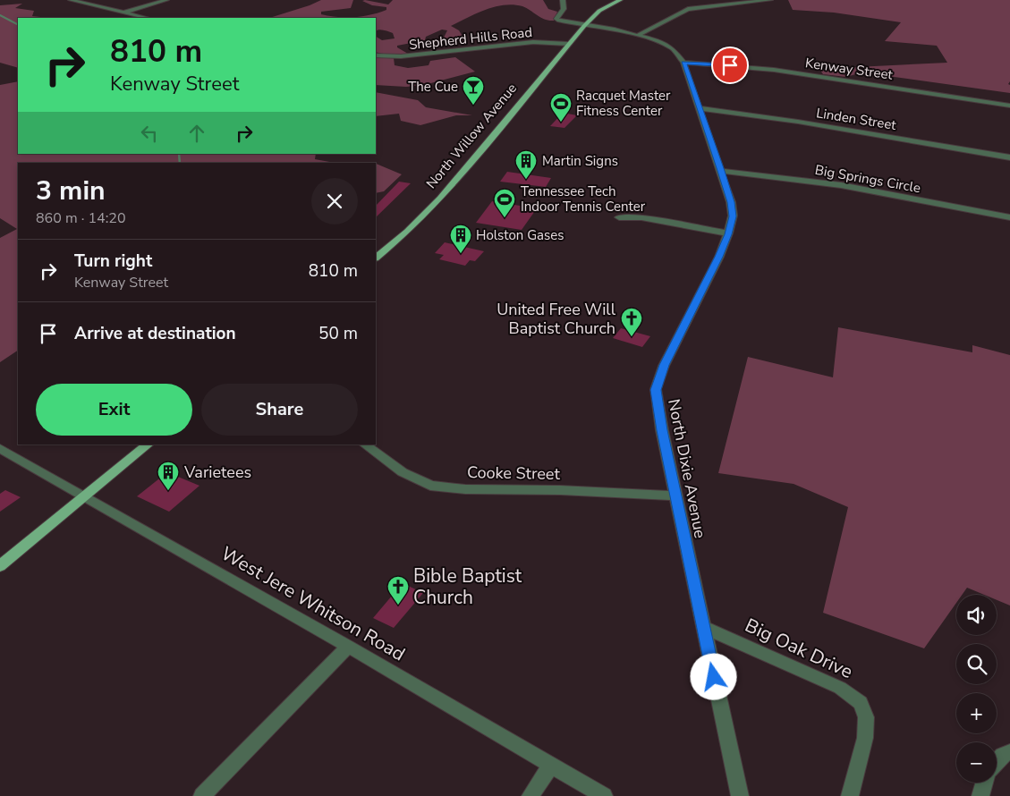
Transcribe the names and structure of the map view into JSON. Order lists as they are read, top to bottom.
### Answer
{
  "streets": {
    "main road": ["North Willow Avenue"],
    "street": [
      "Shepherd Hills Road",
      "Kenway Street",
      "Linden Street",
      "Big Springs Circle",
      "North Dixie Avenue",
      "Cooke Street",
      "West Jere Whitson Road",
      "Big Oak Drive"
    ]
  },
  "crossings": [
    ["Shepherd Hills Road", "North Willow Avenue"],
    ["Kenway Street", "North Dixie Avenue"],
    ["Linden Street", "North Dixie Avenue"],
    ["North Willow Avenue", "North Dixie Avenue"],
    ["Big Springs Circle", "North Dixie Avenue"],
    ["North Dixie Avenue", "Cooke Street"],
    ["North Dixie Avenue", "Big Oak Drive"]
  ],
  "places": {
    "bar": ["The Cue"],
    "sports": ["Racquet Master Fitness Center", "Tennessee Tech Indoor Tennis Center"],
    "building": ["Martin Signs", "Holston Gases", "Varietees"],
    "church": ["United Free Will Baptist Church", "Bible Baptist Church"]
  },
  "page": {
    "turn": ["810 m", "Kenway Street"],
    "heading": ["3 min", "860 m · 14:20"],
    "list": [
      {
        "name": "Turn right",
        "note": "Kenway Street",
        "value": "810 m"
      },
      {
        "name": "Arrive at destination",
        "value": "50 m"
      }
    ],
    "buttons": ["Exit", "Share"],
    "map_buttons": ["+", "−"]
  }
}
